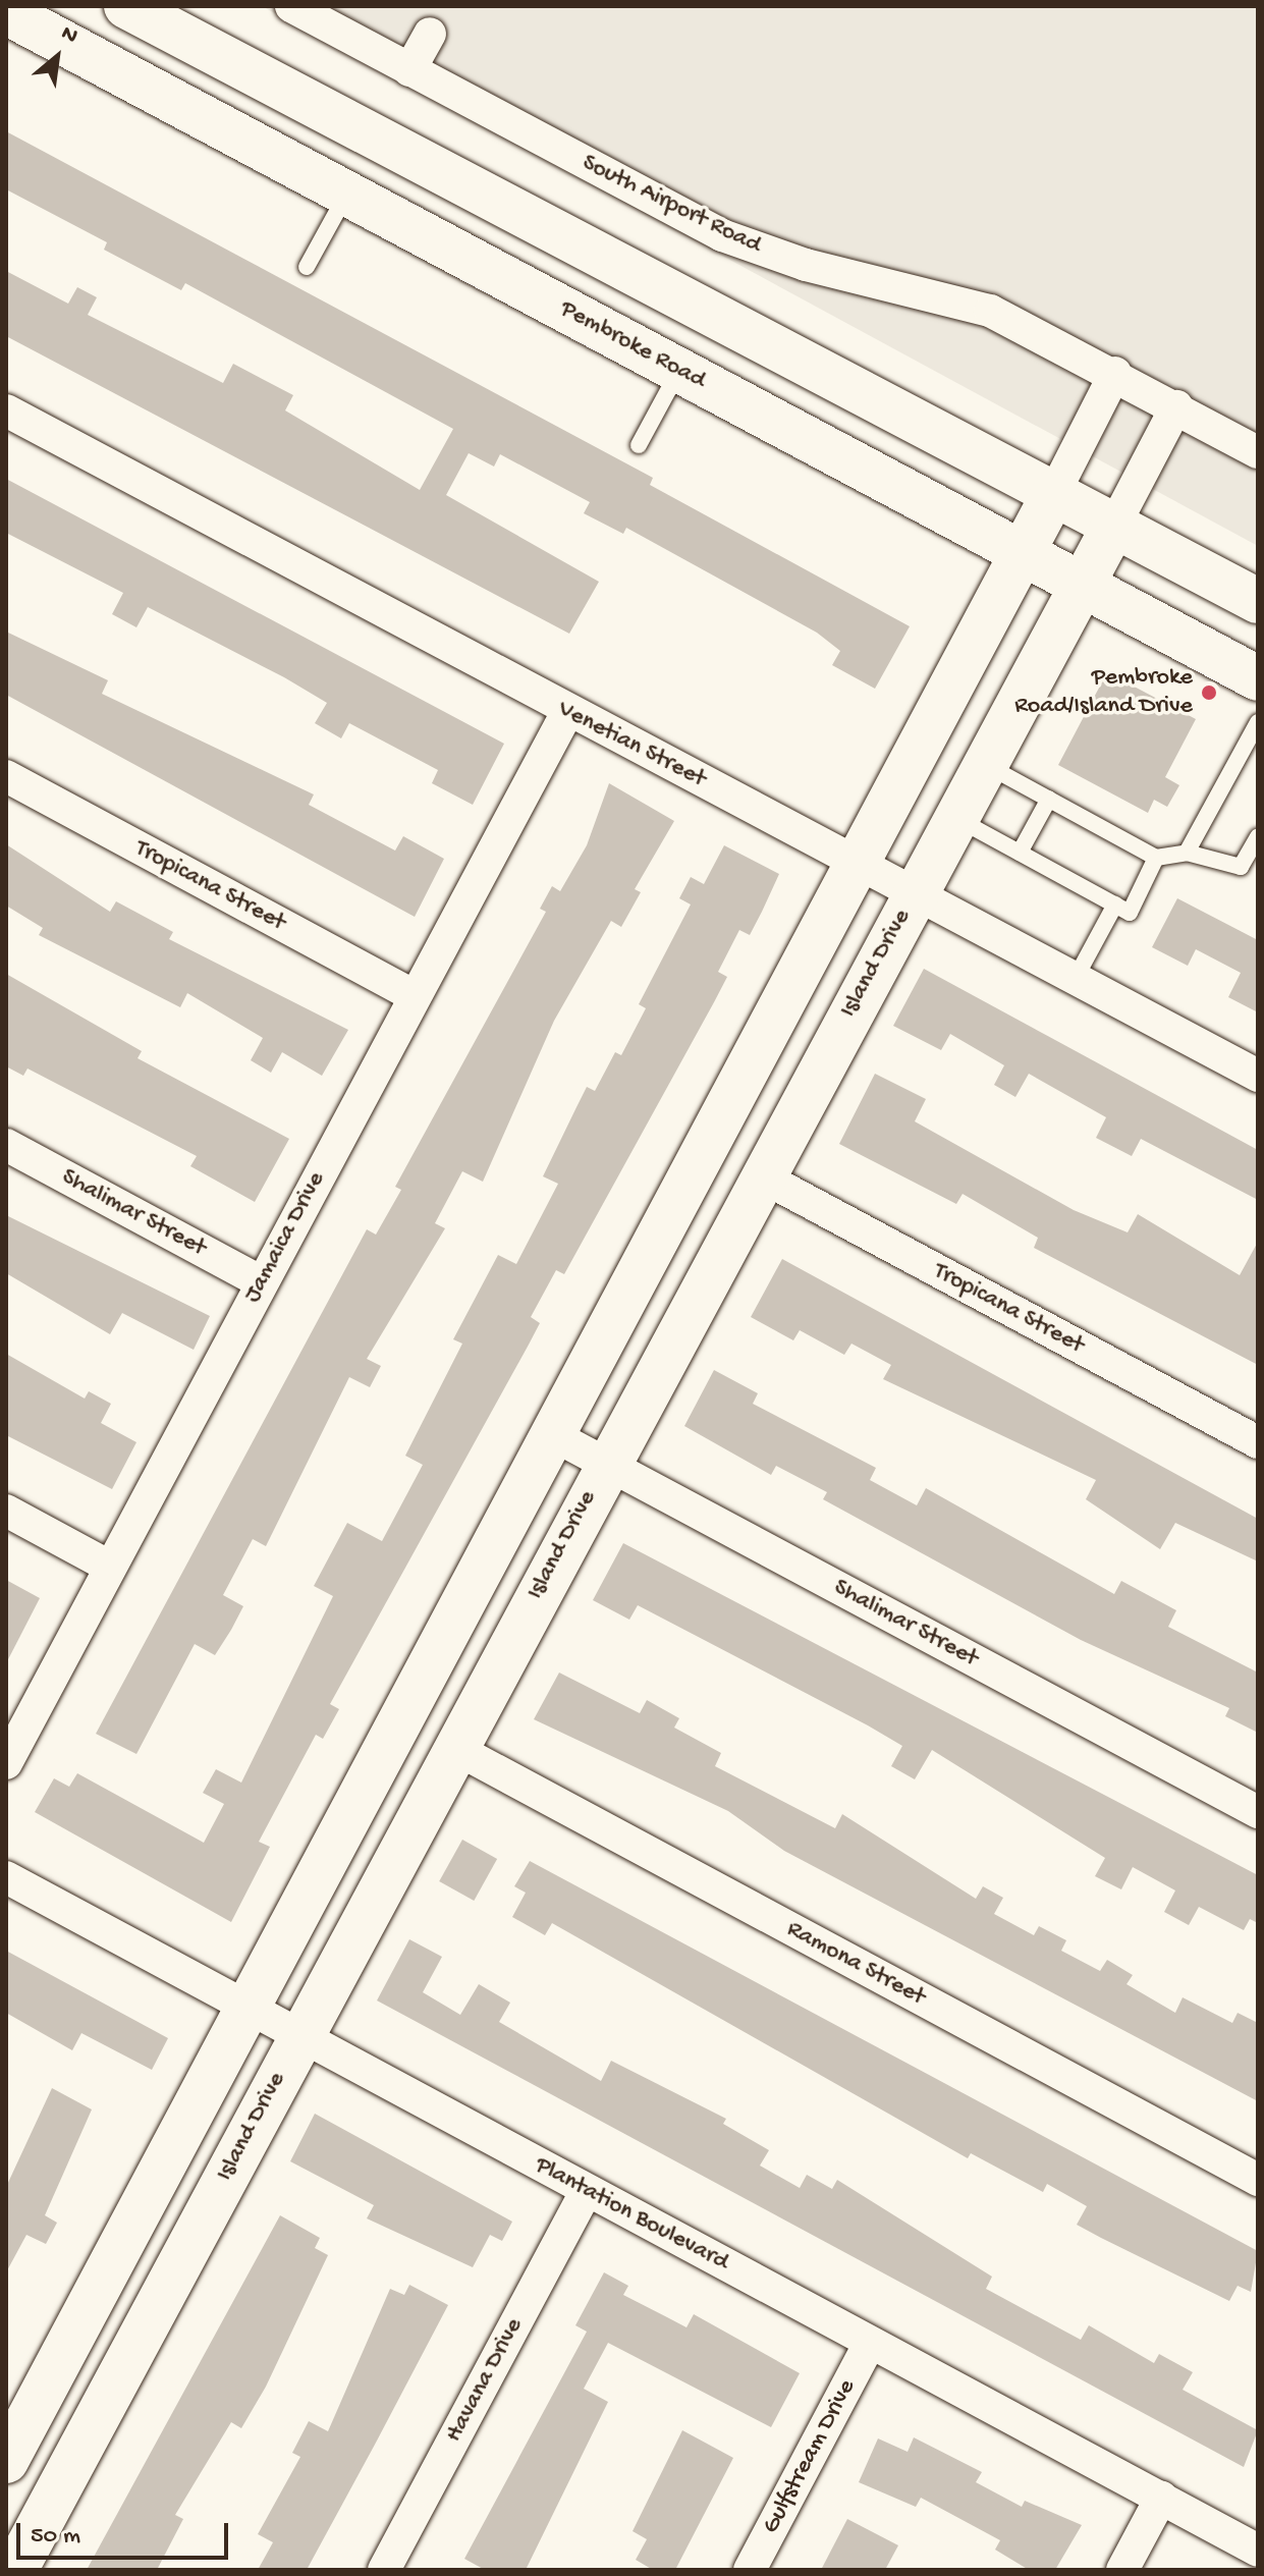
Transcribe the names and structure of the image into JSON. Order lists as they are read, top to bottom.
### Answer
{
  "streets": {
    "street": [
      "South Airport Road",
      "Pembroke Road",
      "Venetian Street",
      "Tropicana Street",
      "Island Drive",
      "Shalimar Street",
      "Jamaica Drive",
      "Ramona Street",
      "Plantation Boulevard",
      "Havana Drive",
      "Gulfstream Drive"
    ]
  },
  "crossings": [
    ["Pembroke Road", "Island Drive"],
    ["Venetian Street", "Island Drive"],
    ["Venetian Street", "Jamaica Drive"],
    ["Tropicana Street", "Island Drive"],
    ["Tropicana Street", "Jamaica Drive"],
    ["Island Drive", "Shalimar Street"],
    ["Island Drive", "Ramona Street"],
    ["Island Drive", "Plantation Boulevard"],
    ["Shalimar Street", "Jamaica Drive"],
    ["Plantation Boulevard", "Havana Drive"],
    ["Plantation Boulevard", "Gulfstream Drive"]
  ],
  "places": ["Pembroke Road/Island Drive"],
  "scale_bar": "50 m",
  "north": "top right"
}
